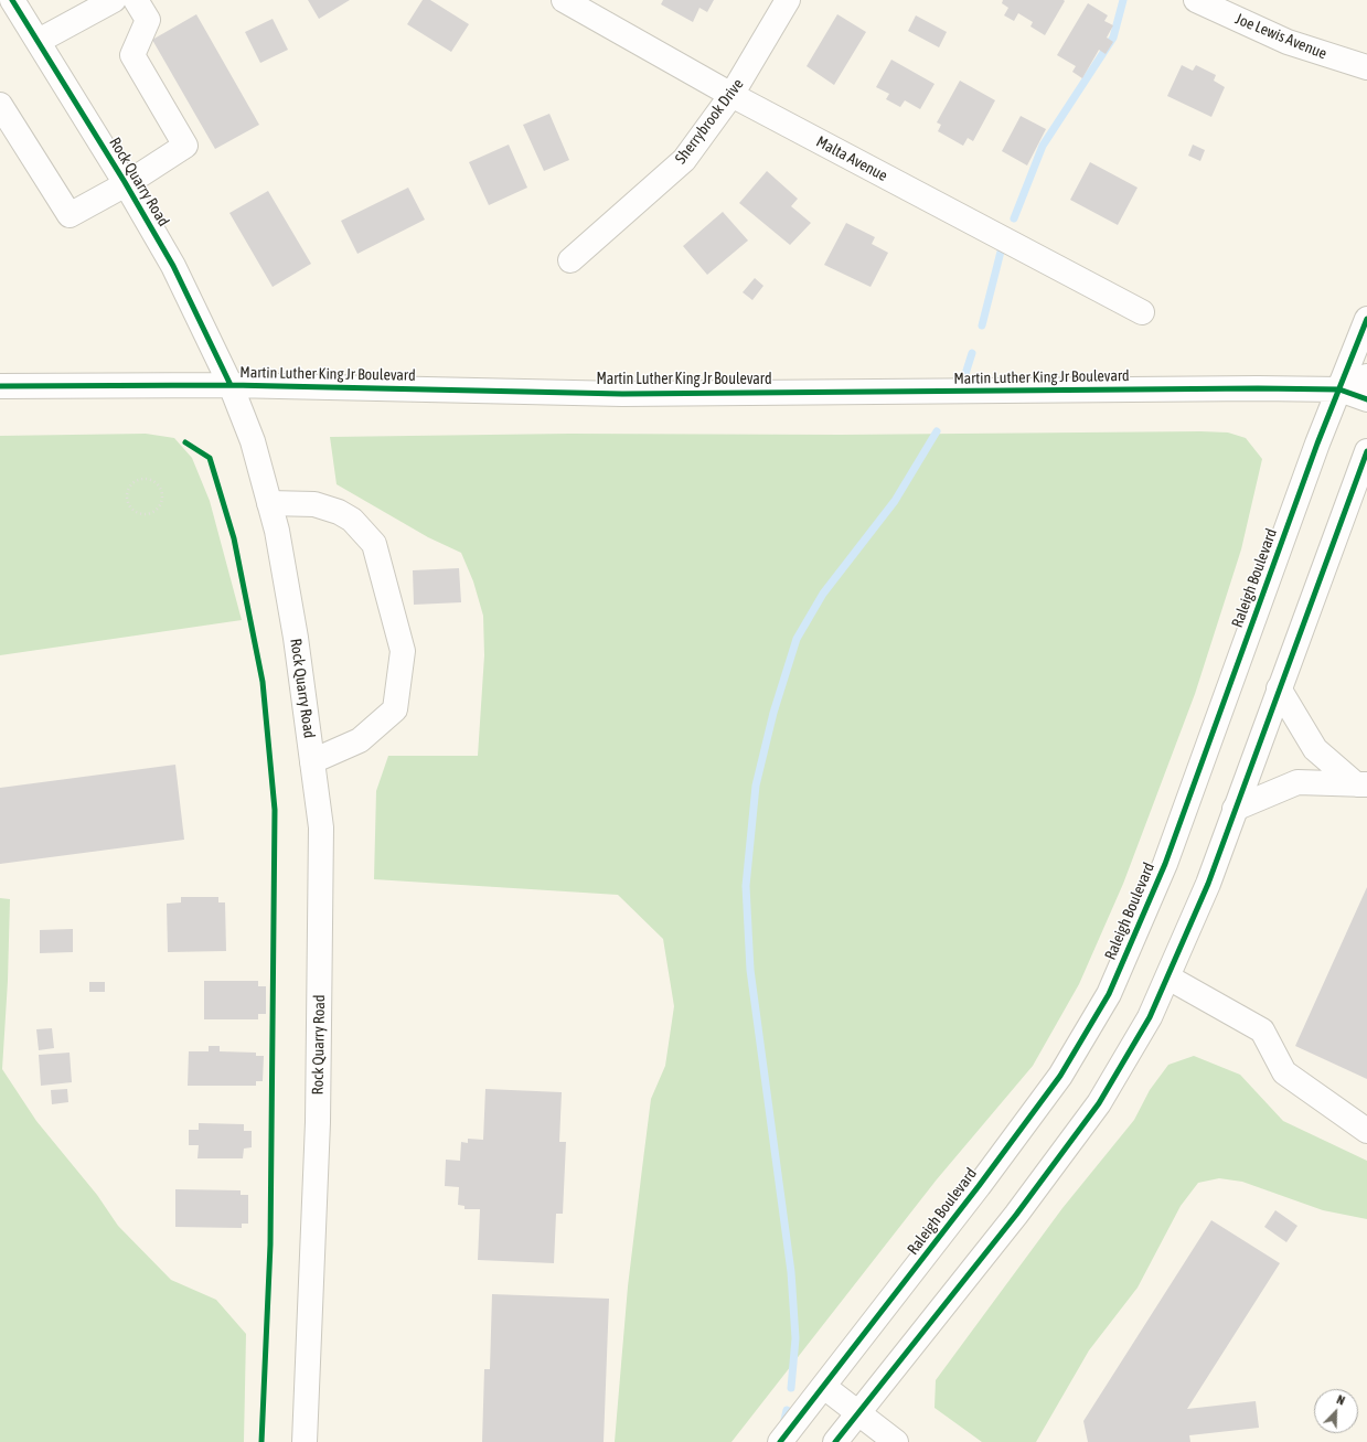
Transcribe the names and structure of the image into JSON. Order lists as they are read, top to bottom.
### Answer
{
  "streets": {
    "main road": [
      "Joe Lewis Avenue",
      "Sherrybrook Drive",
      "Malta Avenue",
      "Rock Quarry Road",
      "Martin Luther King Jr Boulevard",
      "Raleigh Boulevard"
    ]
  },
  "crossings": [
    ["Sherrybrook Drive", "Malta Avenue"],
    ["Rock Quarry Road", "Martin Luther King Jr Boulevard"],
    ["Martin Luther King Jr Boulevard", "Raleigh Boulevard"]
  ],
  "north": "top right"
}
